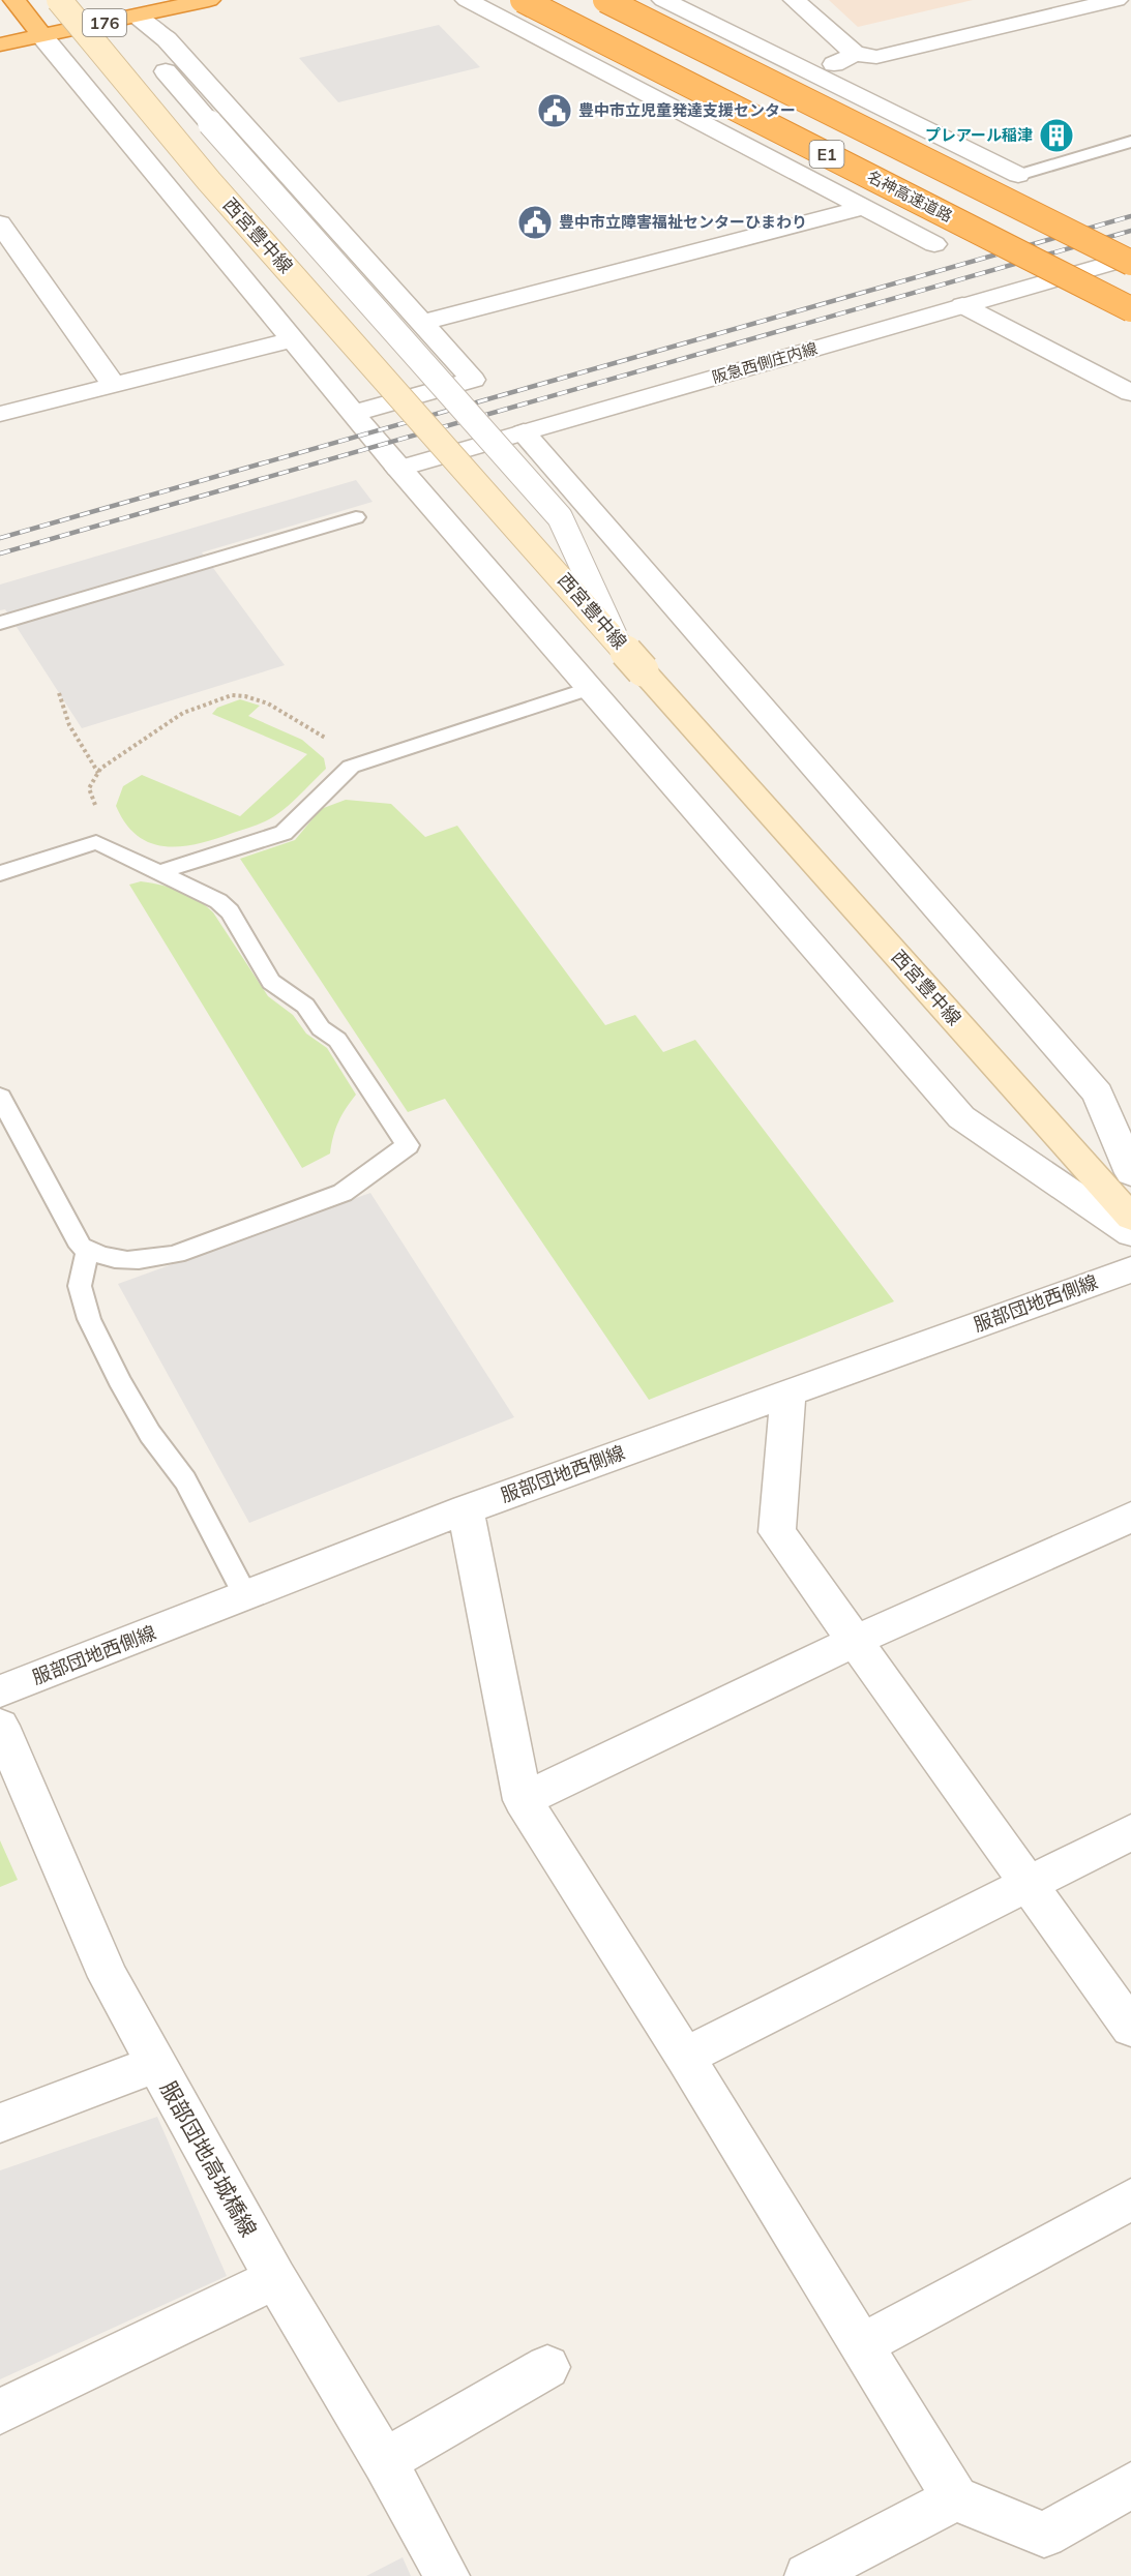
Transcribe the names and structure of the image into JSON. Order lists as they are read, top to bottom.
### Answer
{
  "streets": {
    "highway": ["176", "E1", "名神高速道路"],
    "main road": ["西宮豊中線"],
    "street": ["阪急西側庄内線", "服部団地西側線", "服部団地高城橋線"]
  },
  "places": {
    "public building": ["豊中市立児童発達支援センター", "豊中市立障害福祉センターひまわり"],
    "building": ["プレアール稲津"]
  }
}
